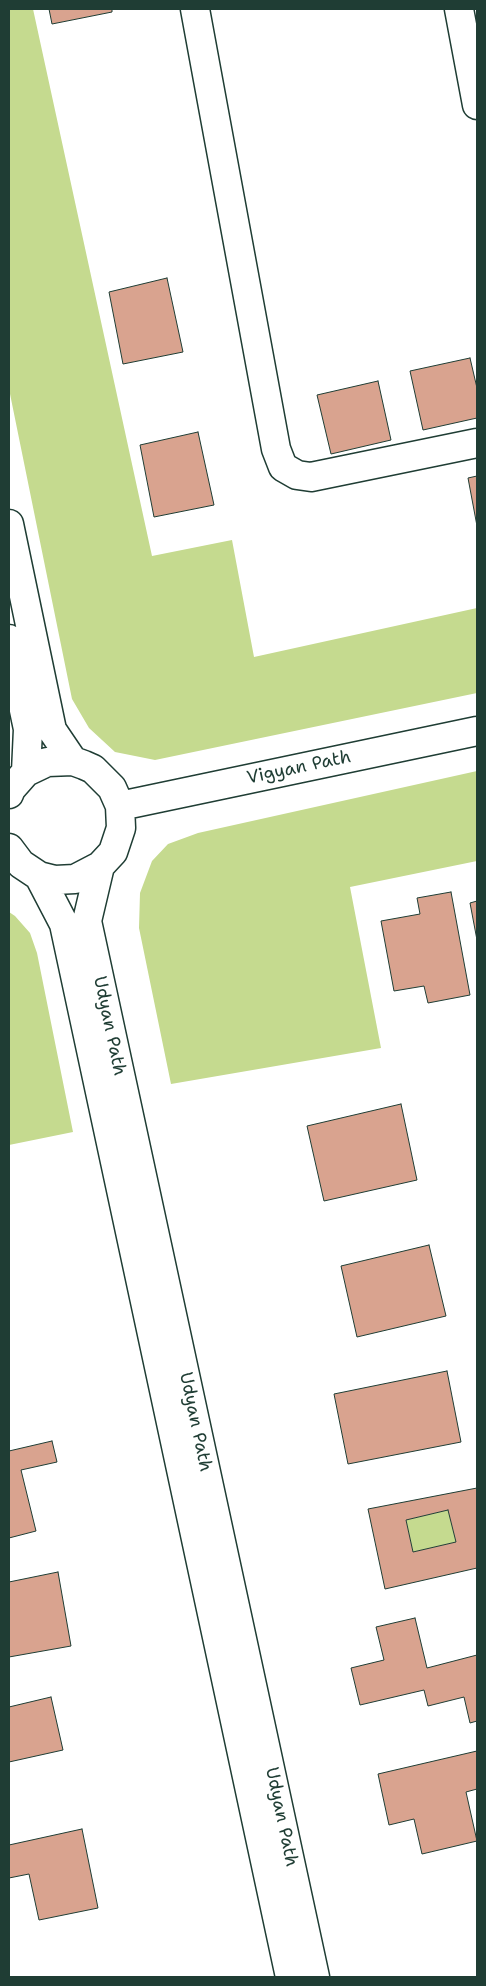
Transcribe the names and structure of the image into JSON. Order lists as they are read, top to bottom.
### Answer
{
  "streets": {
    "main road": ["Vigyan Path", "Udyan Path"]
  }
}
